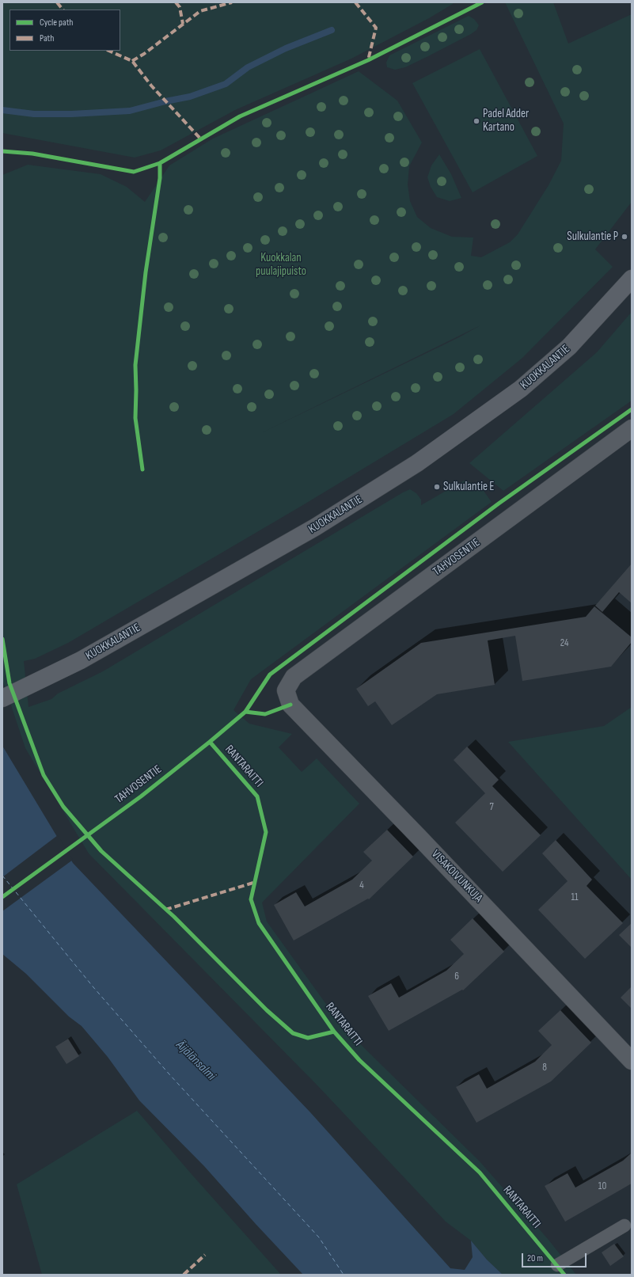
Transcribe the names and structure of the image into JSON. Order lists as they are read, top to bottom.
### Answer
{
  "streets": {
    "main road": ["KUOKKALANTIE"],
    "street": ["TAHVOSENTIE", "VISAKOIVUNKUJA"],
    "cycle path": ["RANTARAITTI"]
  },
  "crossings": [
    ["TAHVOSENTIE", "VISAKOIVUNKUJA"]
  ],
  "water": ["Äijälänsalmi"],
  "parks": ["Kuokkalan puulajipuisto"],
  "places": ["Padel Adder Kartano", "Sulkulantie P", "Sulkulantie E"],
  "house_numbers": [
    "24",
    "7",
    "4",
    "11",
    "6",
    "8",
    "10"
  ],
  "legend": ["Cycle path", "Path"],
  "scale_bar": "20 m"
}
